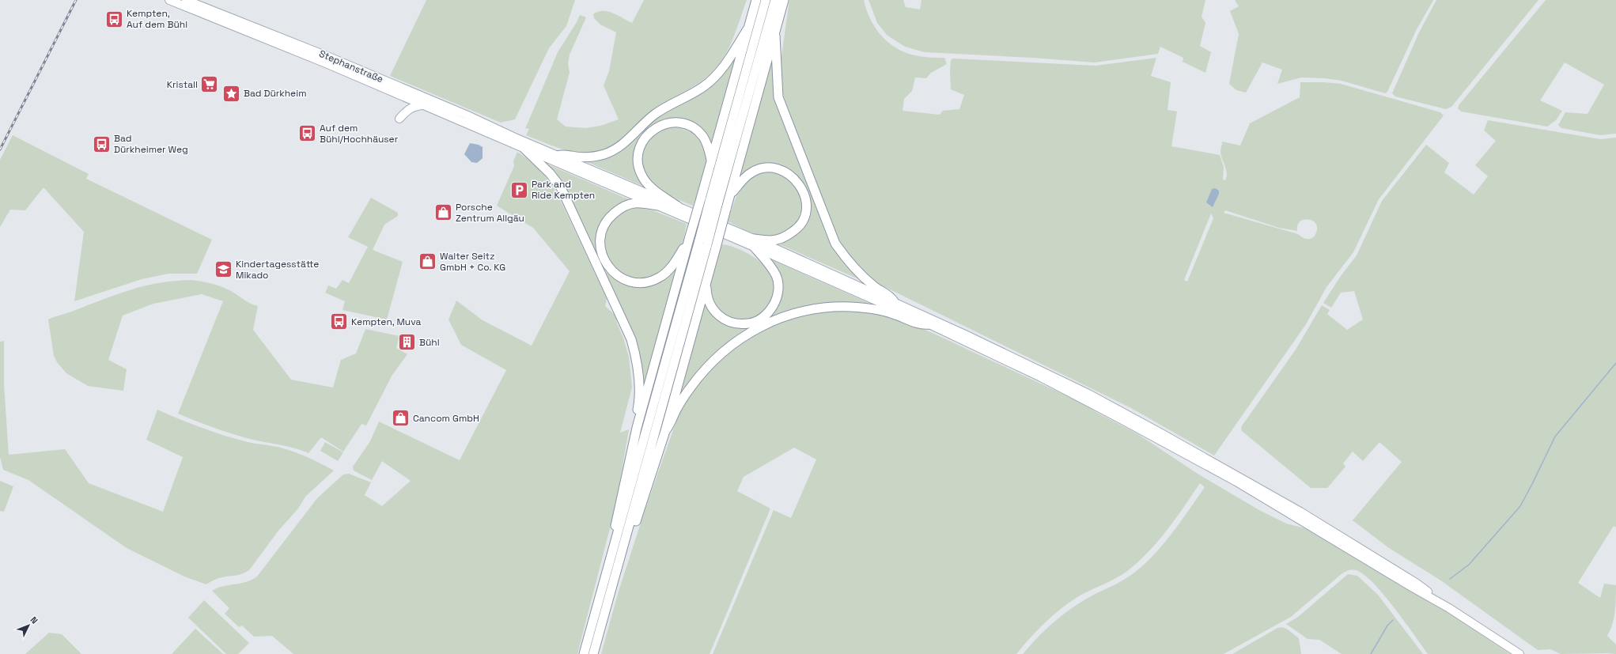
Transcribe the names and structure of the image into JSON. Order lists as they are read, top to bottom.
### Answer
{
  "streets": {
    "main road": ["Stephanstraße"]
  },
  "places": {
    "bus stop": [
      "Kempten, Auf dem Bühl",
      "Auf dem Bühl/Hochhäuser",
      "Bad Dürkheimer Weg",
      "Kempten, Muva"
    ],
    "supermarket": ["Kristall"],
    "place": ["Bad Dürkheim"],
    "parking": ["Park and Ride Kempten"],
    "shop": ["Porsche Zentrum Allgäu", "Walter Seitz GmbH + Co. KG", "Cancom GmbH"],
    "school or university": ["Kindertagesstätte Mikado"],
    "building": ["Bühl"]
  },
  "north": "top right"
}
